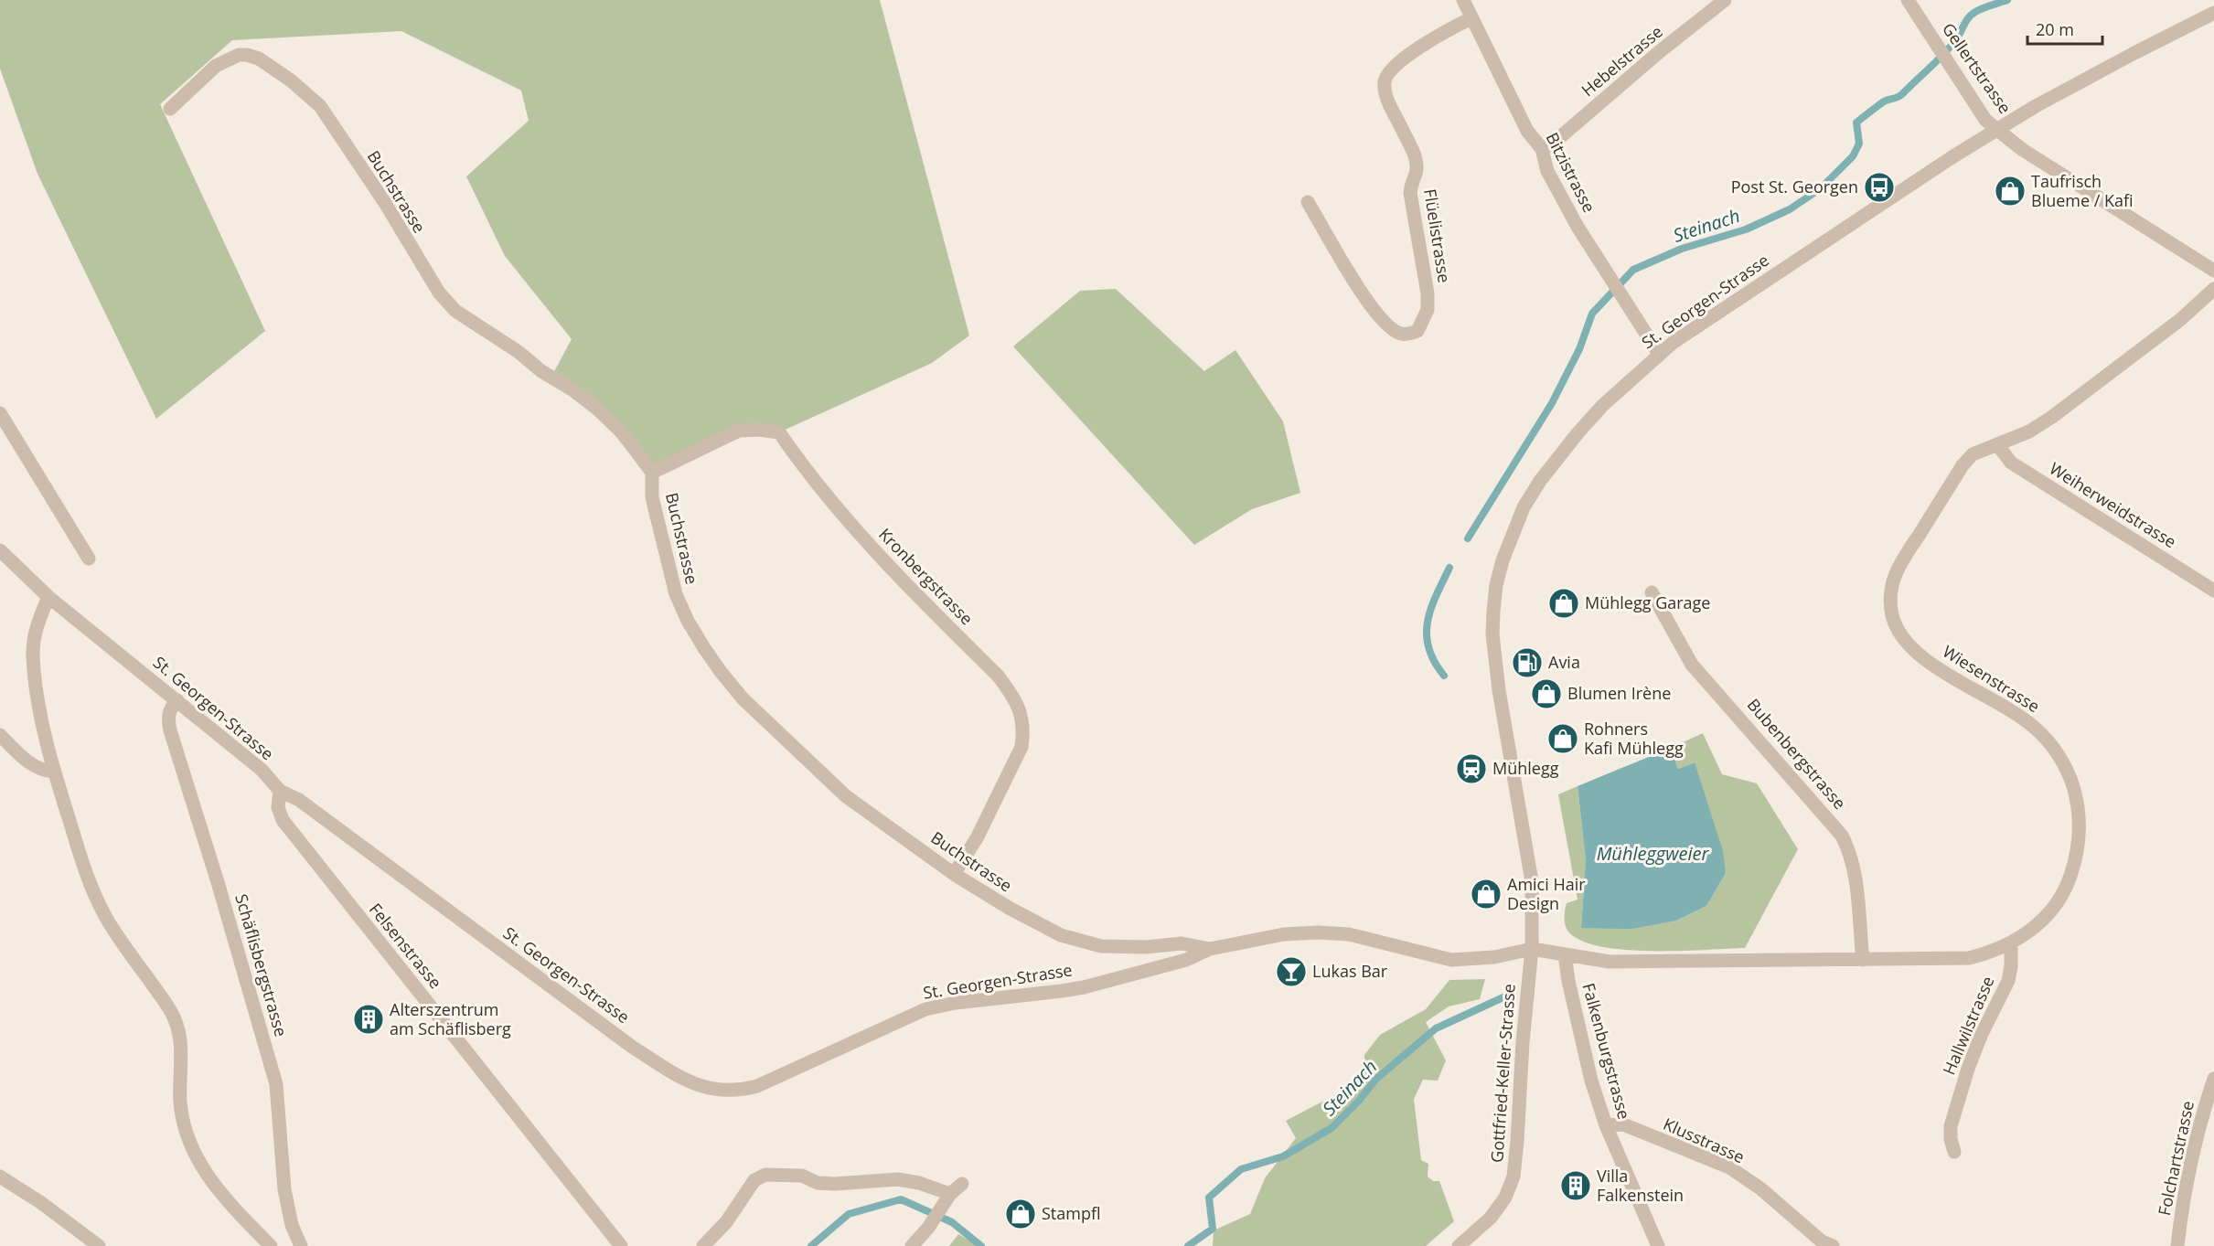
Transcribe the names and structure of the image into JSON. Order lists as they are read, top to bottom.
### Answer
{
  "streets": {
    "street": [
      "Hebelstrasse",
      "Gellertstrasse",
      "Bitzistrasse",
      "Buchstrasse",
      "Flüelistrasse",
      "St. Georgen-Strasse",
      "Weiherweidstrasse",
      "Kronbergstrasse",
      "Wiesenstrasse",
      "Bubenbergstrasse",
      "Felsenstrasse",
      "Schäflisbergstrasse",
      "Hallwilstrasse",
      "Falkenburgstrasse",
      "Gottfried-Keller-Strasse",
      "Klusstrasse",
      "Folchartstrasse"
    ]
  },
  "crossings": [
    ["Hebelstrasse", "Bitzistrasse"],
    ["Gellertstrasse", "St. Georgen-Strasse"],
    ["Bitzistrasse", "Flüelistrasse"],
    ["Bitzistrasse", "St. Georgen-Strasse"],
    ["Buchstrasse", "St. Georgen-Strasse"],
    ["Buchstrasse", "Kronbergstrasse"],
    ["St. Georgen-Strasse", "Wiesenstrasse"],
    ["St. Georgen-Strasse", "Felsenstrasse"],
    ["St. Georgen-Strasse", "Schäflisbergstrasse"],
    ["St. Georgen-Strasse", "Gottfried-Keller-Strasse"],
    ["Weiherweidstrasse", "Wiesenstrasse"],
    ["Wiesenstrasse", "Bubenbergstrasse"],
    ["Wiesenstrasse", "Hallwilstrasse"],
    ["Wiesenstrasse", "Falkenburgstrasse"],
    ["Wiesenstrasse", "Gottfried-Keller-Strasse"],
    ["Falkenburgstrasse", "Klusstrasse"]
  ],
  "water": ["Steinach", "Mühleggweier"],
  "places": {
    "bus stop": ["Post St. Georgen"],
    "shop": [
      "Taufrisch Blueme / Kafi",
      "Mühlegg Garage",
      "Blumen Irène",
      "Rohners Kafi Mühlegg",
      "Amici Hair Design",
      "Stampfl"
    ],
    "fuel station": ["Avia"],
    "station": ["Mühlegg"],
    "bar": ["Lukas Bar"],
    "building": ["Alterszentrum am Schäflisberg", "Villa Falkenstein"]
  },
  "scale_bar": "20 m"
}
